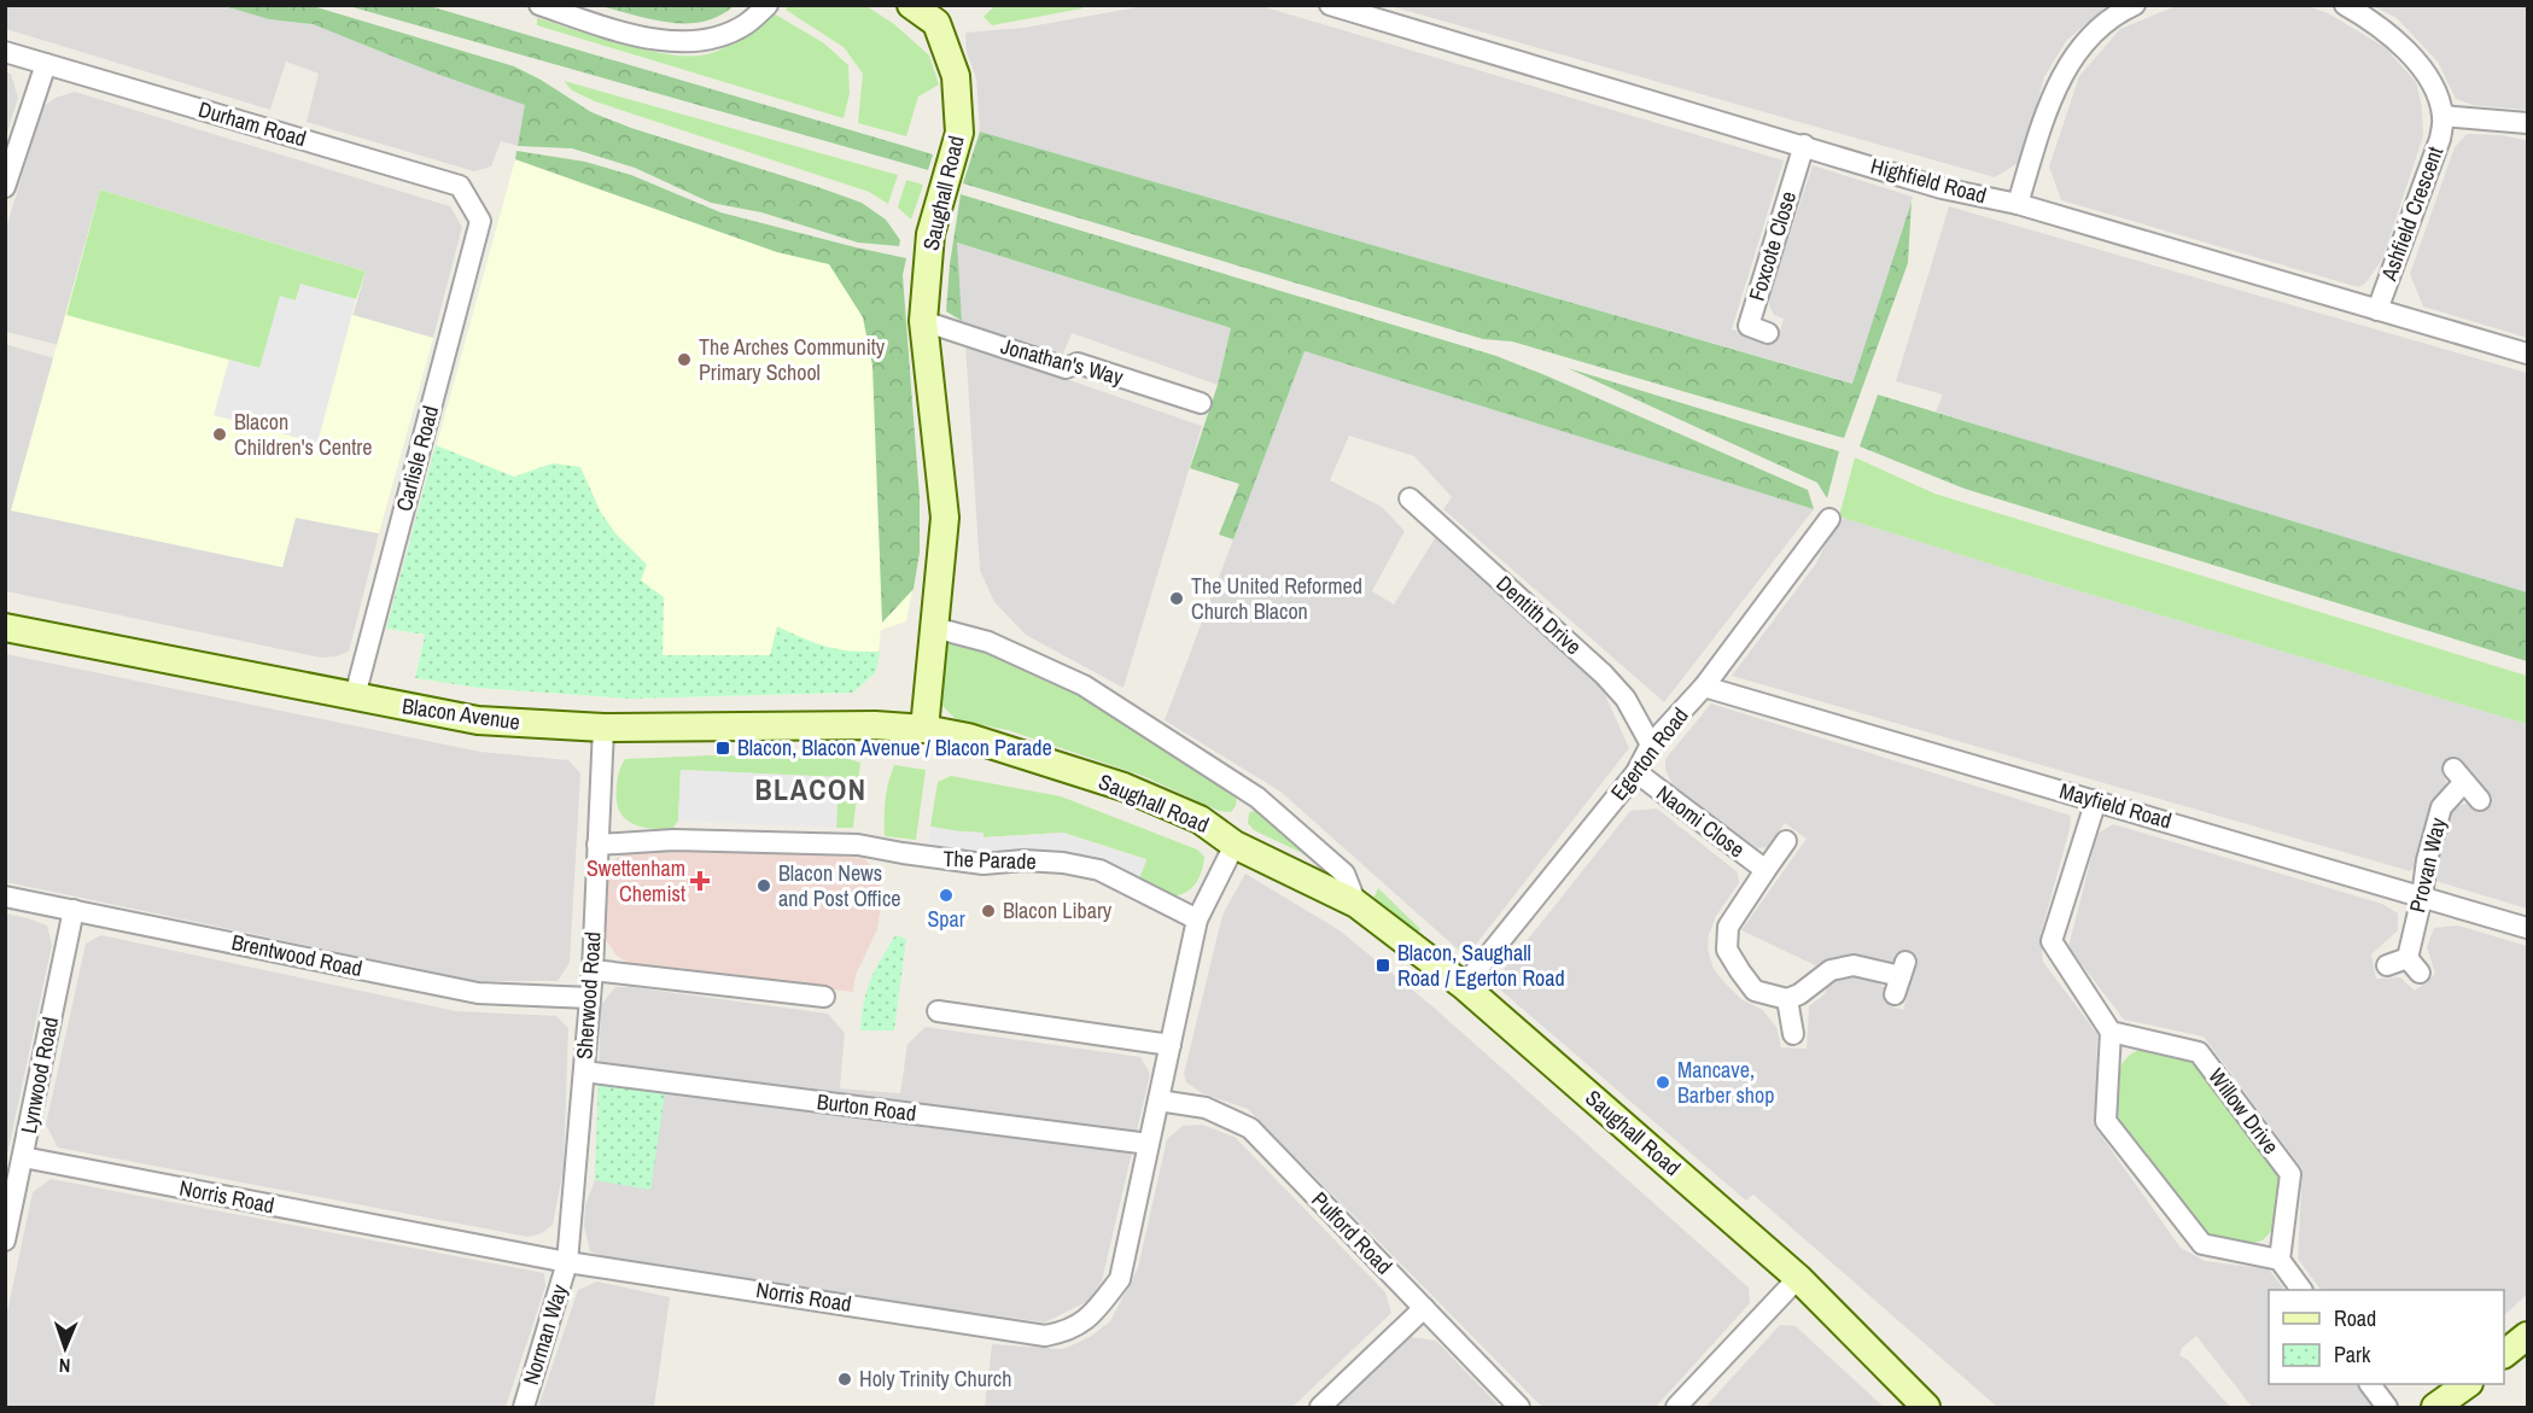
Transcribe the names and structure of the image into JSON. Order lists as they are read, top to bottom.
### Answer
{
  "streets": {
    "street": [
      "Durham Road",
      "Highfield Road",
      "Saughall Road",
      "Ashfield Crescent",
      "Foxcote Close",
      "Jonathan's Way",
      "Carlisle Road",
      "Dentith Drive",
      "Blacon Avenue",
      "Egerton Road",
      "Mayfield Road",
      "Naomi Close",
      "The Parade",
      "Provan Way",
      "Brentwood Road",
      "Sherwood Road",
      "Lynwood Road",
      "Burton Road",
      "Willow Drive",
      "Norris Road",
      "Pulford Road",
      "Norman Way"
    ]
  },
  "crossings": [
    ["Durham Road", "Carlisle Road"],
    ["Highfield Road", "Ashfield Crescent"],
    ["Highfield Road", "Foxcote Close"],
    ["Saughall Road", "Jonathan's Way"],
    ["Saughall Road", "Blacon Avenue"],
    ["Saughall Road", "Egerton Road"],
    ["Saughall Road", "Norris Road"],
    ["Carlisle Road", "Blacon Avenue"],
    ["Dentith Drive", "Egerton Road"],
    ["Blacon Avenue", "Sherwood Road"],
    ["Egerton Road", "Mayfield Road"],
    ["Egerton Road", "Naomi Close"],
    ["Mayfield Road", "Provan Way"],
    ["The Parade", "Sherwood Road"],
    ["The Parade", "Norris Road"],
    ["Brentwood Road", "Sherwood Road"],
    ["Brentwood Road", "Lynwood Road"],
    ["Sherwood Road", "Burton Road"],
    ["Sherwood Road", "Norris Road"],
    ["Sherwood Road", "Norman Way"],
    ["Lynwood Road", "Norris Road"],
    ["Burton Road", "Norris Road"],
    ["Norris Road", "Pulford Road"],
    ["Norris Road", "Norman Way"]
  ],
  "districts": ["BLACON"],
  "places": {
    "other": [
      "The Arches Community Primary School",
      "Blacon Children's Centre",
      "The United Reformed Church Blacon",
      "Blacon News and Post Office",
      "Spar",
      "Blacon Libary",
      "Mancave, Barber shop",
      "Holy Trinity Church"
    ],
    "transit": ["Blacon, Blacon Avenue / Blacon Parade", "Blacon, Saughall Road / Egerton Road"],
    "health": ["Swettenham Chemist"]
  },
  "legend": ["Road", "Park"],
  "north": "bottom"
}
